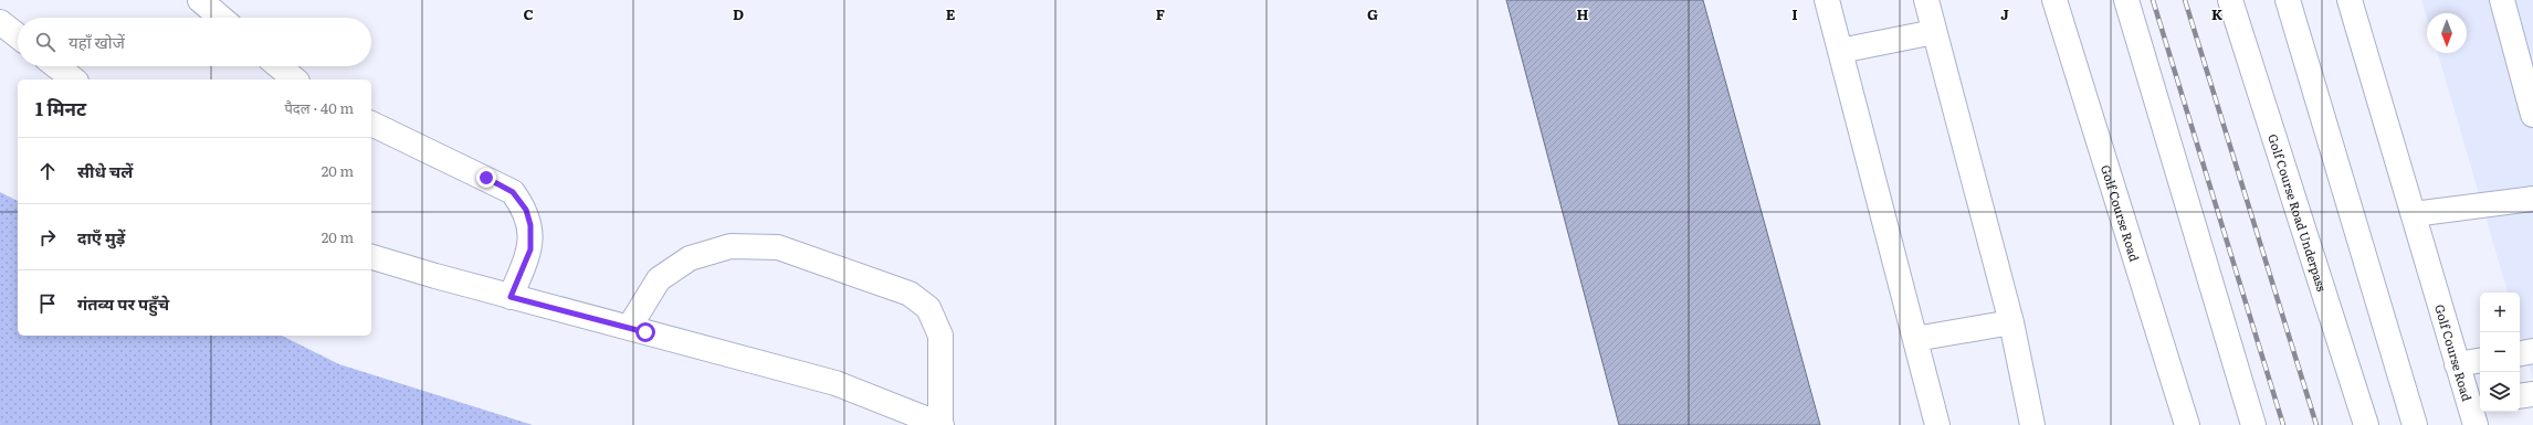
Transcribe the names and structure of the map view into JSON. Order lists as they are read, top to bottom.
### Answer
{
  "streets": {
    "street": ["Golf Course Road", "Golf Course Road Underpass"]
  },
  "north": "bottom",
  "page": {
    "search": "यहाँ खोजें",
    "heading": ["1 मिनट", "पैदल · 40 m"],
    "list": [
      ["सीधे चलें", "20 m"],
      ["दाएँ मुड़ें", "20 m"],
      "गंतव्य पर पहुँचे"
    ],
    "map_buttons": ["+", "−"]
  },
  "grid": {
    "columns": [
      "C",
      "D",
      "E",
      "F",
      "G",
      "H",
      "I",
      "J",
      "K"
    ]
  }
}
